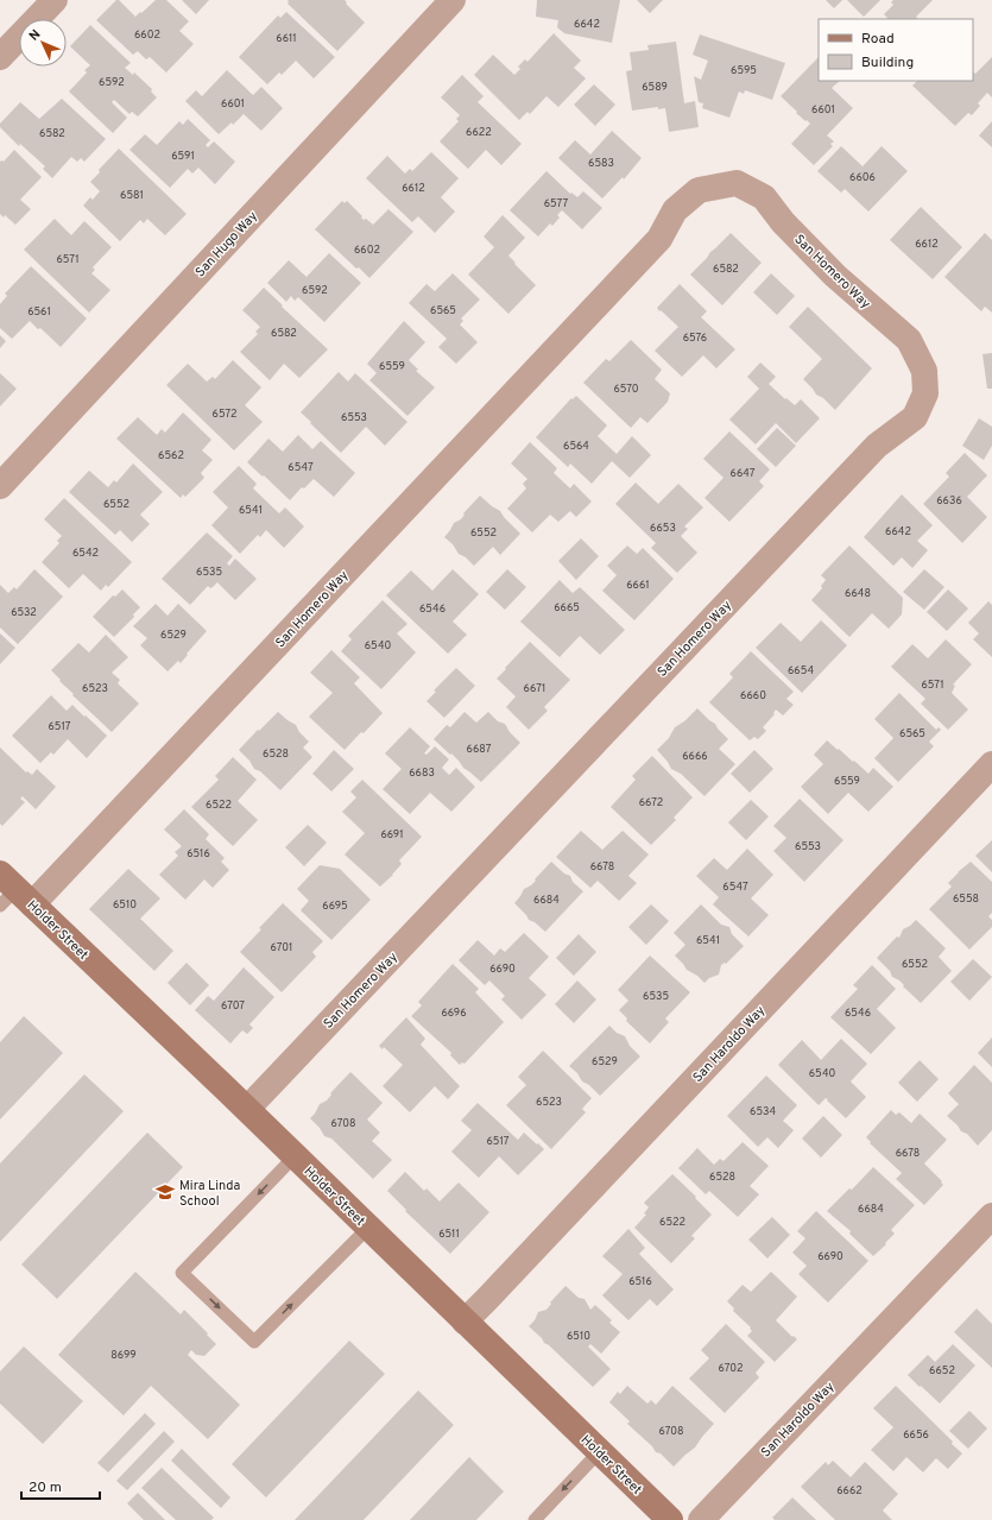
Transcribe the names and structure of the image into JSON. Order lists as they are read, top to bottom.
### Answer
{
  "streets": {
    "street": [
      "San Hugo Way",
      "San Homero Way",
      "Holder Street",
      "San Haroldo Way"
    ]
  },
  "crossings": [
    ["San Homero Way", "Holder Street"],
    ["Holder Street", "San Haroldo Way"]
  ],
  "places": {
    "school or university": ["Mira Linda School"]
  },
  "house_numbers": [
    "6642",
    "6602",
    "6611",
    "6595",
    "6592",
    "6589",
    "6601",
    "6601",
    "6622",
    "6582",
    "6591",
    "6583",
    "6606",
    "6612",
    "6581",
    "6577",
    "6612",
    "6602",
    "6571",
    "6582",
    "6592",
    "6565",
    "6561",
    "6582",
    "6576",
    "6559",
    "6570",
    "6572",
    "6553",
    "6564",
    "6562",
    "6547",
    "6647",
    "6636",
    "6552",
    "6541",
    "6653",
    "6642",
    "6552",
    "6542",
    "6535",
    "6661",
    "6648",
    "6665",
    "6546",
    "6532",
    "6529",
    "6540",
    "6654",
    "6571",
    "6523",
    "6671",
    "6660",
    "6517",
    "6565",
    "6687",
    "6528",
    "6666",
    "6683",
    "6559",
    "6672",
    "6522",
    "6691",
    "6553",
    "6516",
    "6678",
    "6547",
    "6558",
    "6684",
    "6510",
    "6695",
    "6541",
    "6701",
    "6552",
    "6690",
    "6535",
    "6707",
    "6696",
    "6546",
    "6529",
    "6540",
    "6523",
    "6534",
    "6708",
    "6517",
    "6678",
    "6528",
    "6684",
    "6522",
    "6511",
    "6690",
    "6516",
    "6510",
    "8699",
    "6702",
    "6652",
    "6708",
    "6656",
    "6662"
  ],
  "legend": ["Road", "Building"],
  "scale_bar": "20 m",
  "north": "top left"
}
